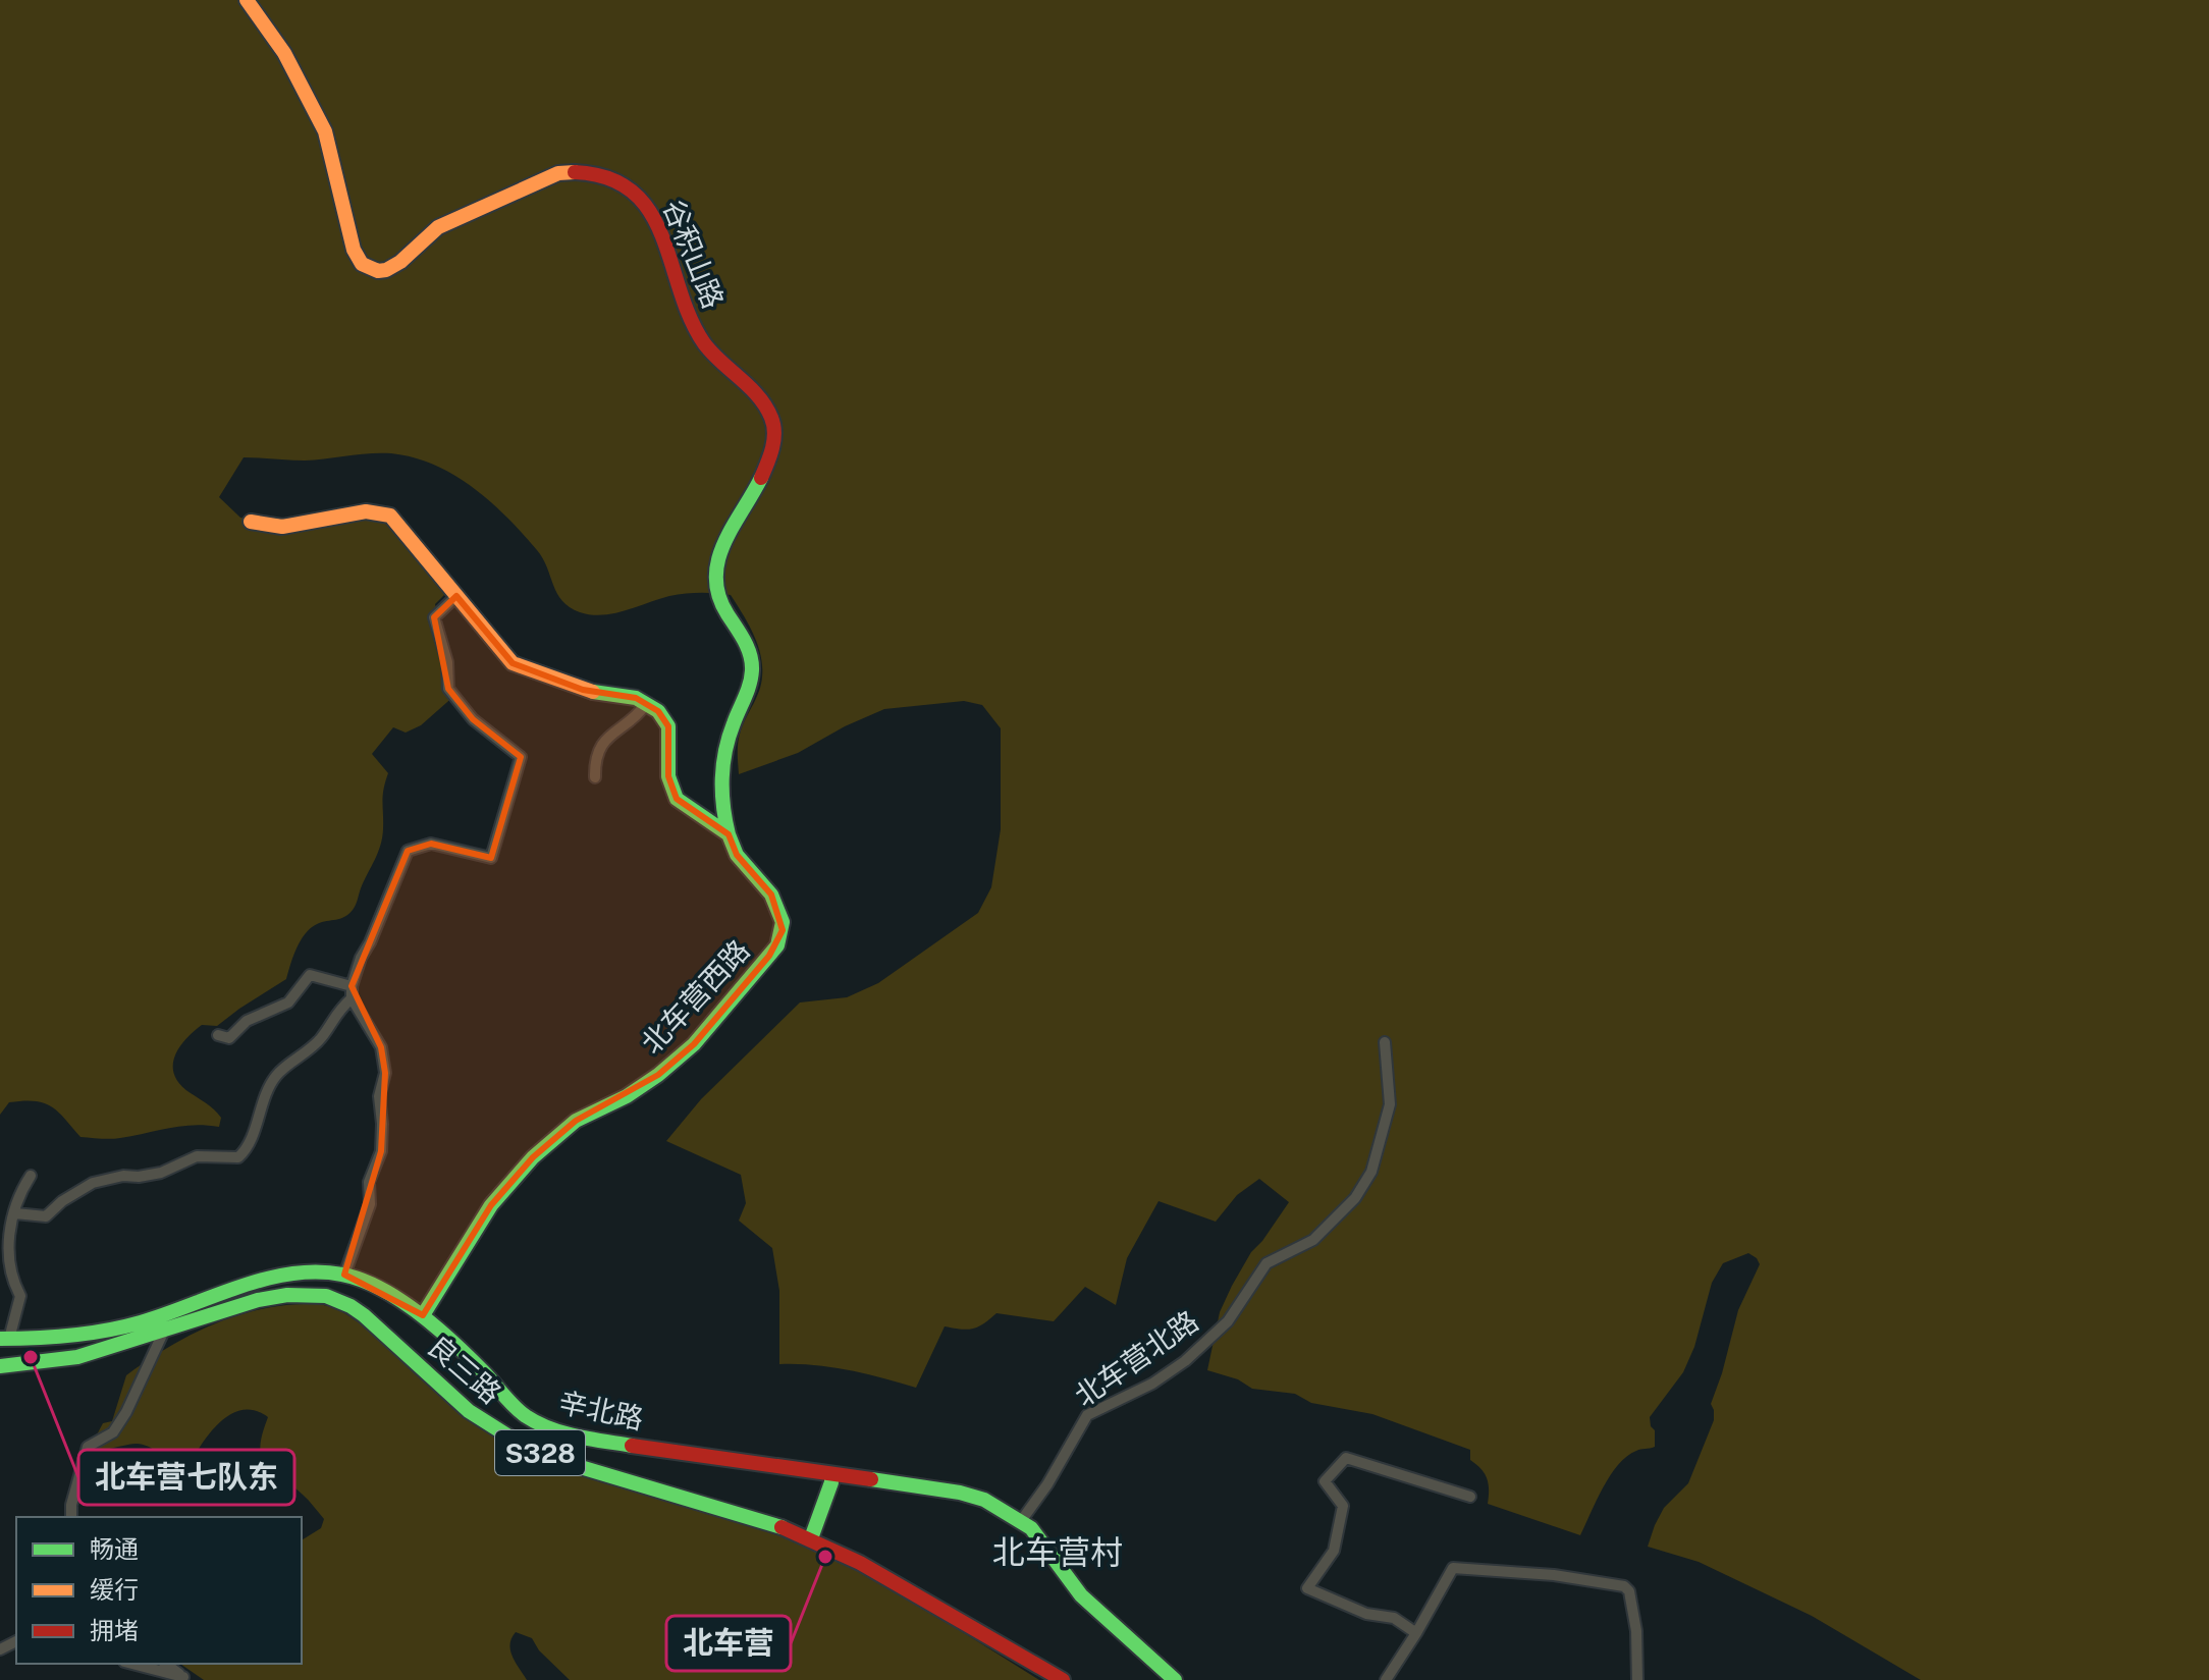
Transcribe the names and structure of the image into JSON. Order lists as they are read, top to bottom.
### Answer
{
  "streets": {
    "street": [
      "谷积山路",
      "北车营西路",
      "北车营北路",
      "良三路",
      "辛北路",
      "S328"
    ]
  },
  "crossings": [
    ["谷积山路", "北车营西路"],
    ["北车营西路", "辛北路"],
    ["北车营北路", "辛北路"]
  ],
  "districts": ["北车营村"],
  "places": ["北车营七队东", "北车营"],
  "legend": ["畅通", "缓行", "拥堵"]
}
